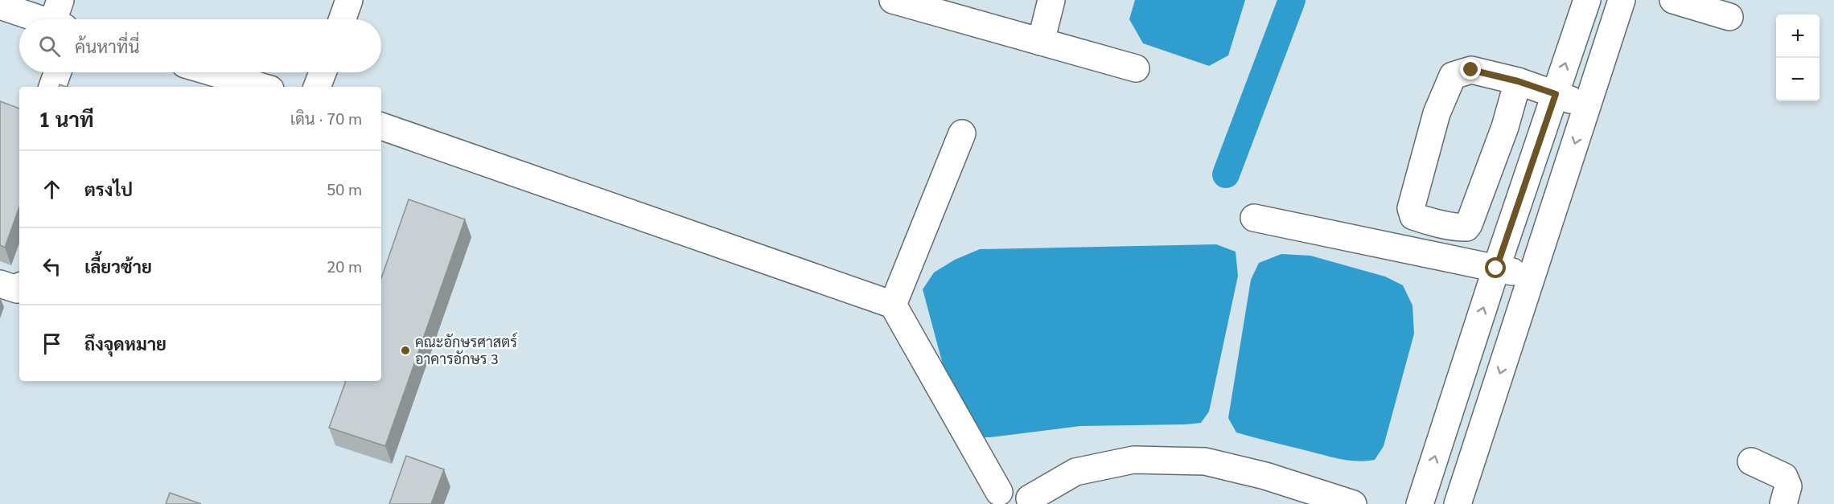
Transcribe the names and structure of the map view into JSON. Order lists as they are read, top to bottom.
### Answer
{
  "places": ["คณะอักษรศาสตร์ อาคารอักษร 3"],
  "page": {
    "map_buttons": ["+", "−"],
    "search": "ค้นหาที่นี่",
    "heading": ["1 นาที", "เดิน · 70 m"],
    "list": [
      ["ตรงไป", "50 m"],
      ["เลี้ยวซ้าย", "20 m"],
      "ถึงจุดหมาย"
    ]
  }
}
